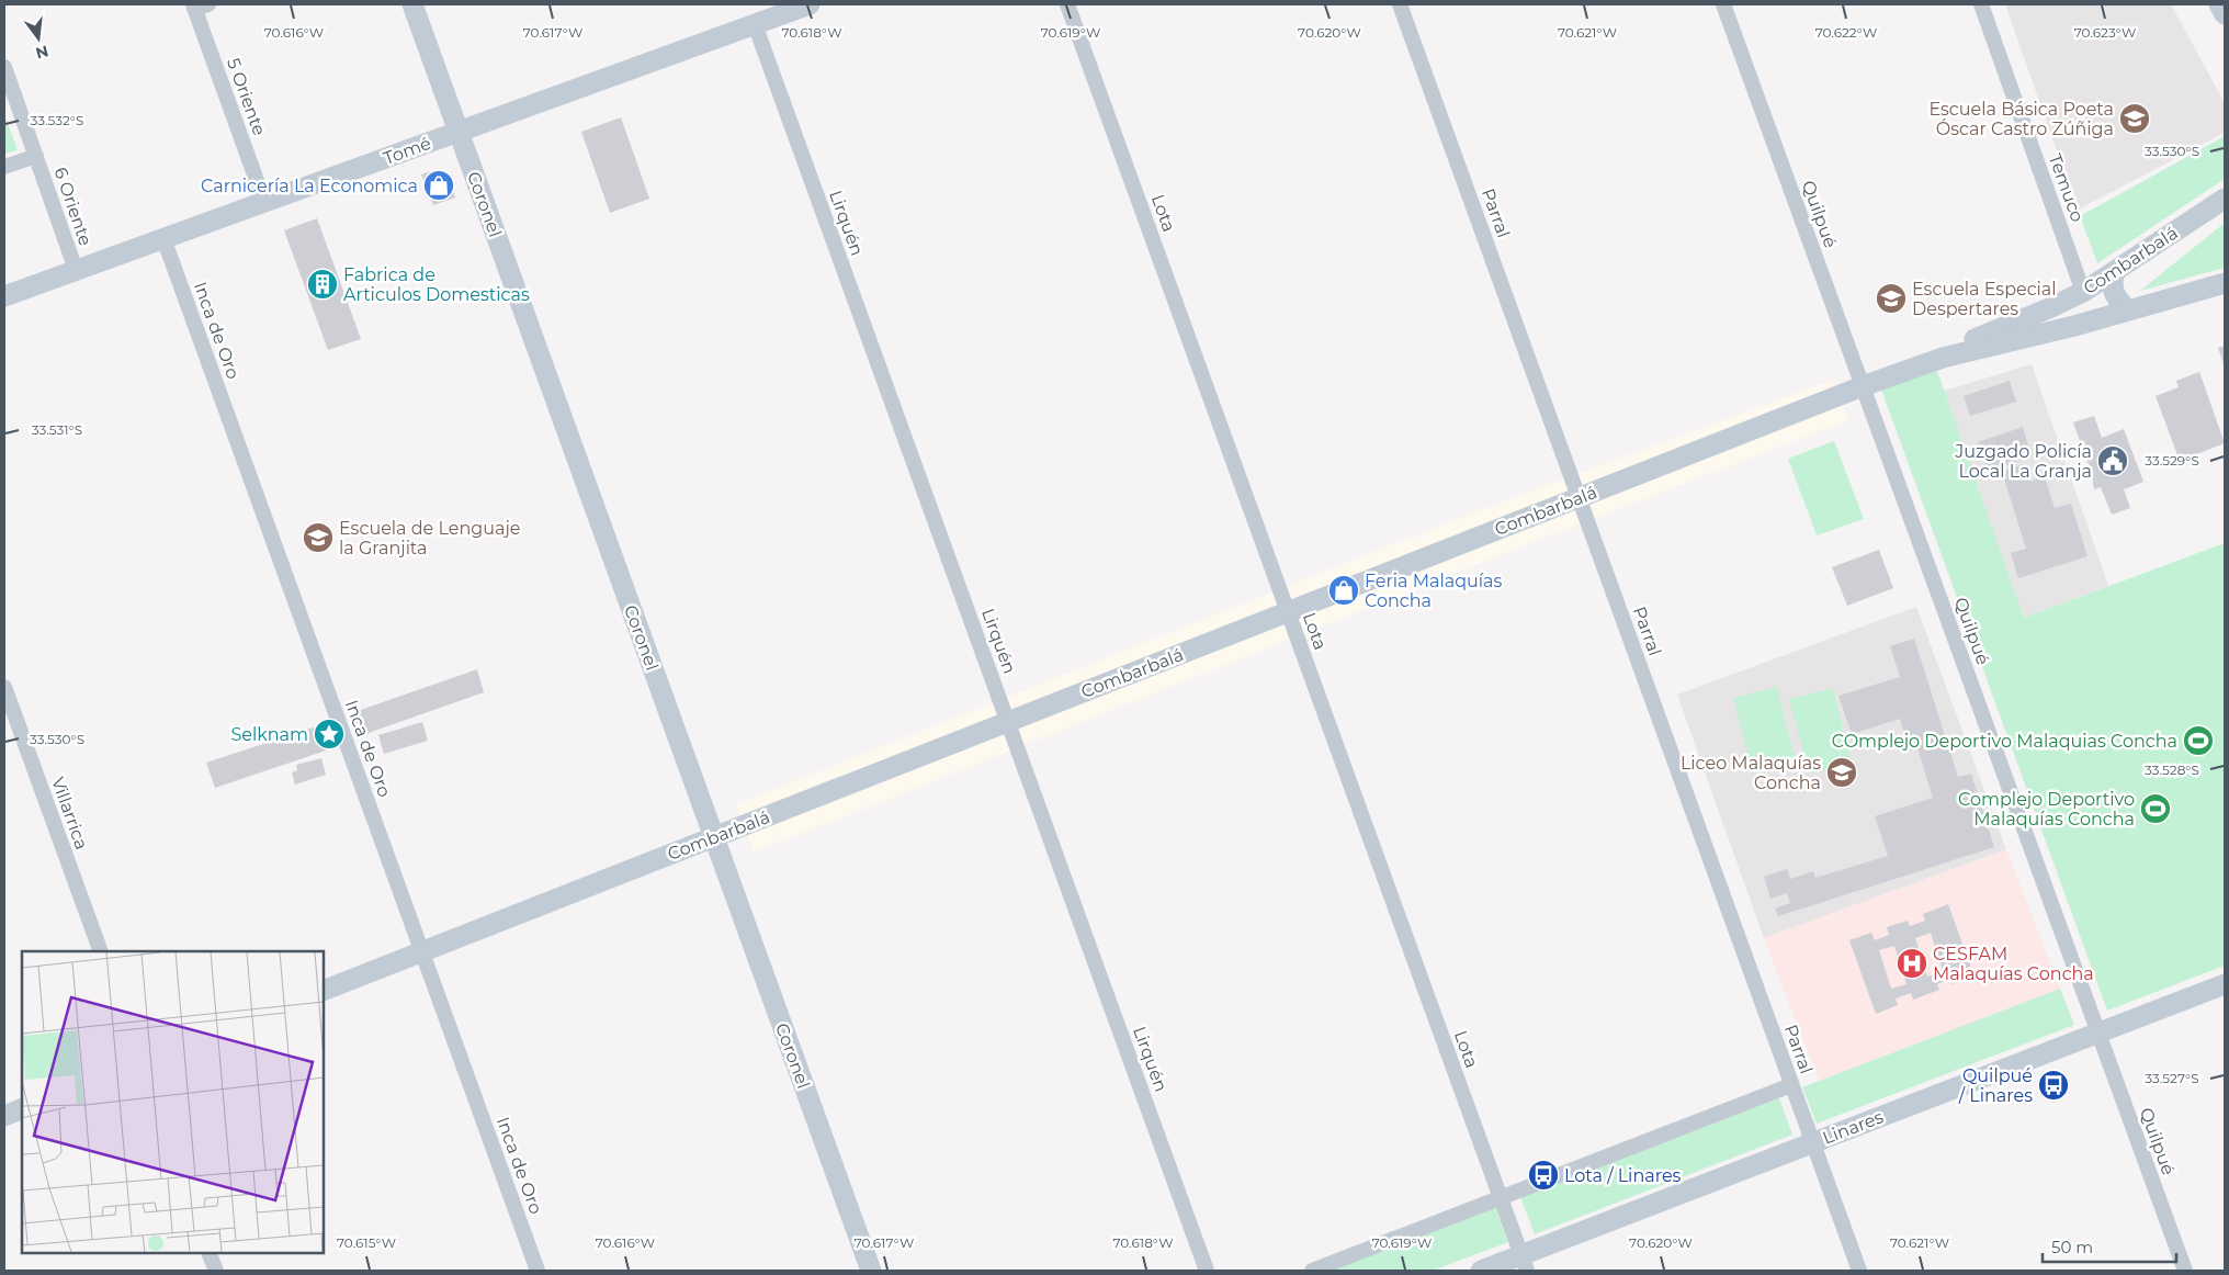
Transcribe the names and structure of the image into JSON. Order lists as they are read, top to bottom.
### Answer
{
  "streets": {
    "street": [
      "5 Oriente",
      "Tomé",
      "Temuco",
      "Coronel",
      "6 Oriente",
      "Lota",
      "Parral",
      "Quilpué",
      "Lirquén",
      "Combarbalá",
      "Inca de Oro",
      "Villarrica",
      "Linares"
    ]
  },
  "crossings": [
    ["5 Oriente", "Tomé"],
    ["Tomé", "Coronel"],
    ["Tomé", "6 Oriente"],
    ["Tomé", "Lirquén"],
    ["Tomé", "Inca de Oro"],
    ["Temuco", "Combarbalá"],
    ["Coronel", "Combarbalá"],
    ["Lota", "Combarbalá"],
    ["Lota", "Linares"],
    ["Parral", "Combarbalá"],
    ["Parral", "Linares"],
    ["Quilpué", "Combarbalá"],
    ["Quilpué", "Linares"],
    ["Lirquén", "Combarbalá"],
    ["Combarbalá", "Inca de Oro"]
  ],
  "places": {
    "school or university": [
      "Escuela Básica Poeta Óscar Castro Zúñiga",
      "Escuela Especial Despertares",
      "Escuela de Lenguaje la Granjita",
      "Liceo Malaquías Concha"
    ],
    "shop": ["Carnicería La Economica", "Feria Malaquías Concha"],
    "building": ["Fabrica de Articulos Domesticas"],
    "public building": ["Juzgado Policía Local La Granja"],
    "place": ["Selknam"],
    "sports": ["COmplejo Deportivo Malaquias Concha", "Complejo Deportivo Malaquías Concha"],
    "hospital": ["CESFAM Malaquías Concha"],
    "bus stop": ["Quilpué / Linares", "Lota / Linares"]
  },
  "scale_bar": "50 m",
  "north": "bottom",
  "coordinates": [
    "70.616°W",
    "70.617°W",
    "70.618°W",
    "70.619°W",
    "70.620°W",
    "70.621°W",
    "70.622°W",
    "70.623°W",
    "33.532°S",
    "33.530°S",
    "33.531°S",
    "33.529°S",
    "33.528°S",
    "33.527°S",
    "70.615°W"
  ]
}
